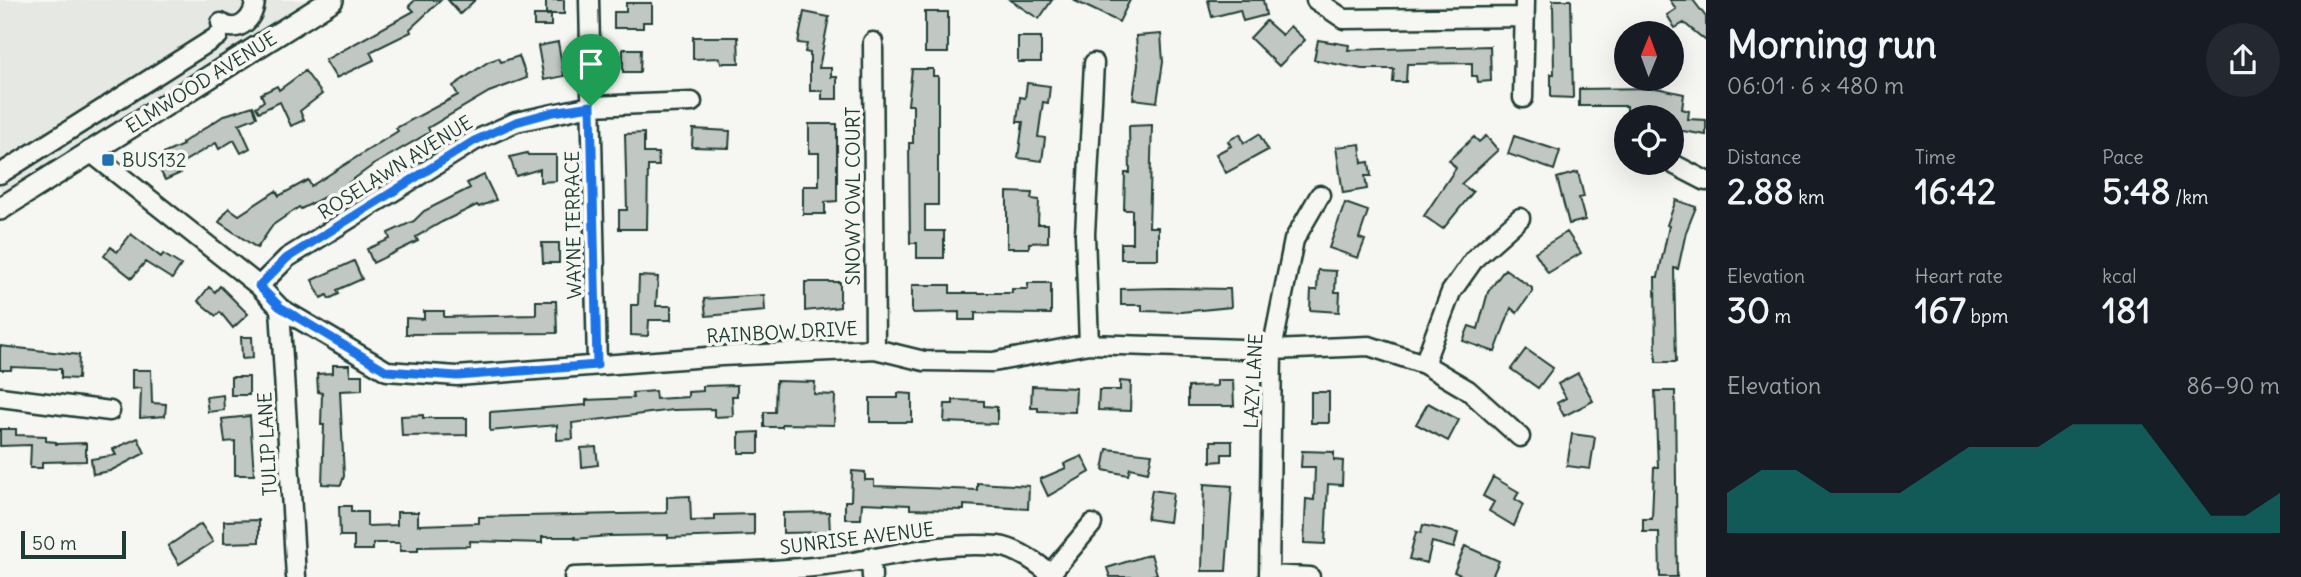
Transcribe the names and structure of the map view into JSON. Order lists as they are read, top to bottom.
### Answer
{
  "streets": {
    "main road": ["ELMWOOD AVENUE"],
    "street": [
      "ROSELAWN AVENUE",
      "SNOWY OWL COURT",
      "WAYNE TERRACE",
      "RAINBOW DRIVE",
      "LAZY LANE",
      "TULIP LANE",
      "SUNRISE AVENUE"
    ]
  },
  "crossings": [
    ["ELMWOOD AVENUE", "RAINBOW DRIVE"],
    ["ROSELAWN AVENUE", "WAYNE TERRACE"],
    ["ROSELAWN AVENUE", "RAINBOW DRIVE"],
    ["SNOWY OWL COURT", "RAINBOW DRIVE"],
    ["WAYNE TERRACE", "RAINBOW DRIVE"],
    ["RAINBOW DRIVE", "LAZY LANE"],
    ["RAINBOW DRIVE", "TULIP LANE"]
  ],
  "places": {
    "transit": ["BUS132"]
  },
  "scale_bar": "50 m",
  "north": "top",
  "page": {
    "heading": ["Morning run", "06:01 · 6 × 480 m"],
    "stats": [
      ["Distance", "2.88 km"],
      ["Time", "16:42"],
      ["Pace", "5:48 /km"],
      ["Elevation", "30 m"],
      ["Heart rate", "167 bpm"],
      ["kcal", "181"]
    ],
    "chart": ["Elevation", "86–90 m"],
    "scale": "50 m"
  }
}
